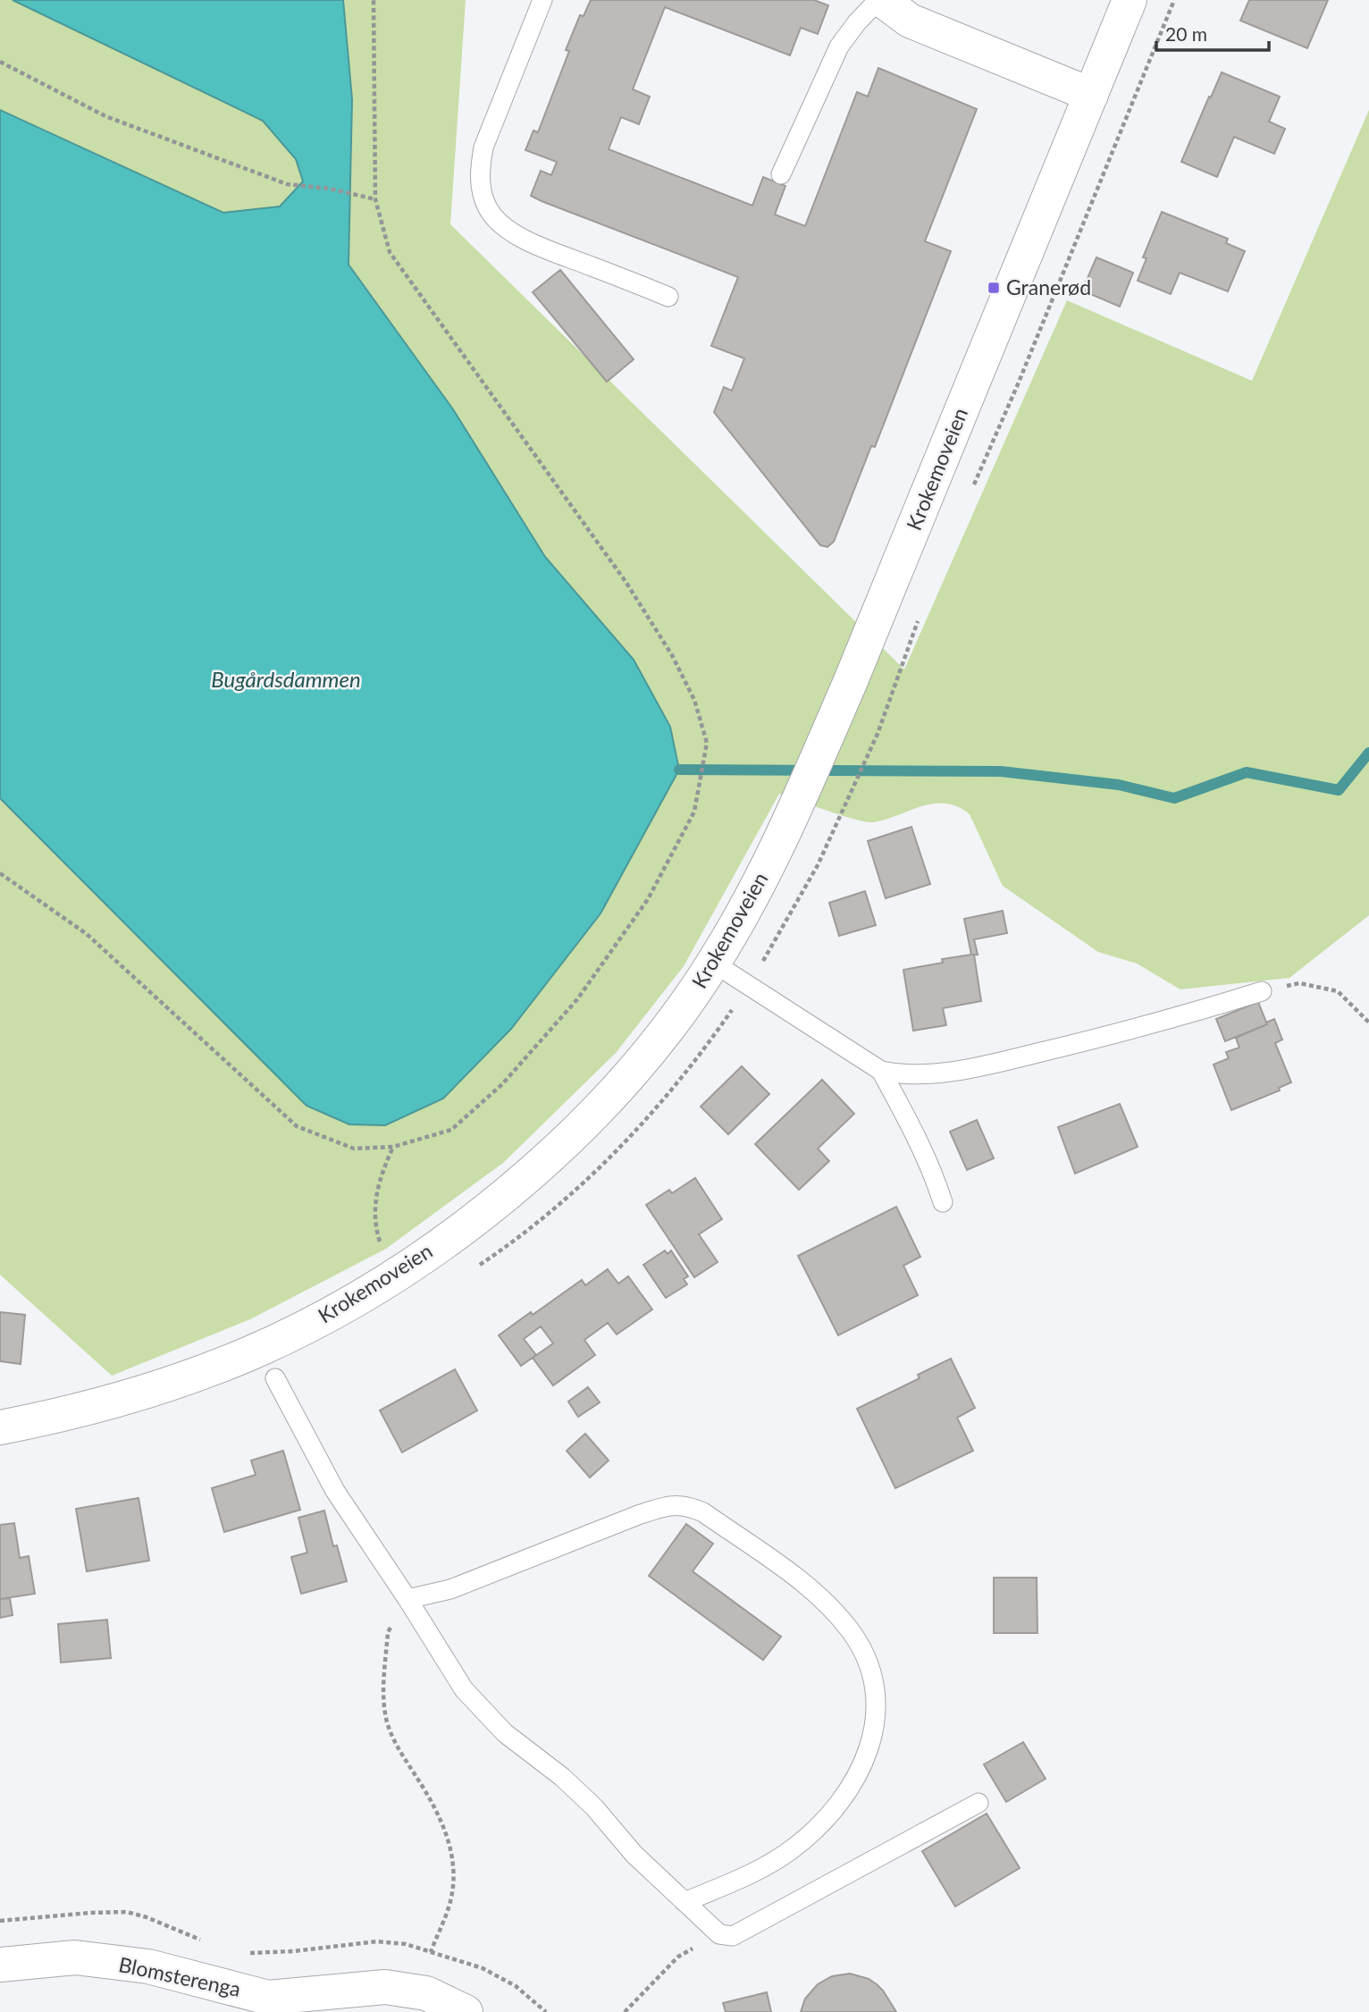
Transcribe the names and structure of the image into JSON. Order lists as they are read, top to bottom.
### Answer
{
  "streets": {
    "main road": ["Krokemoveien", "Blomsterenga"]
  },
  "water": ["Bugårdsdammen"],
  "places": {
    "transit": ["Granerød"]
  },
  "scale_bar": "20 m"
}
